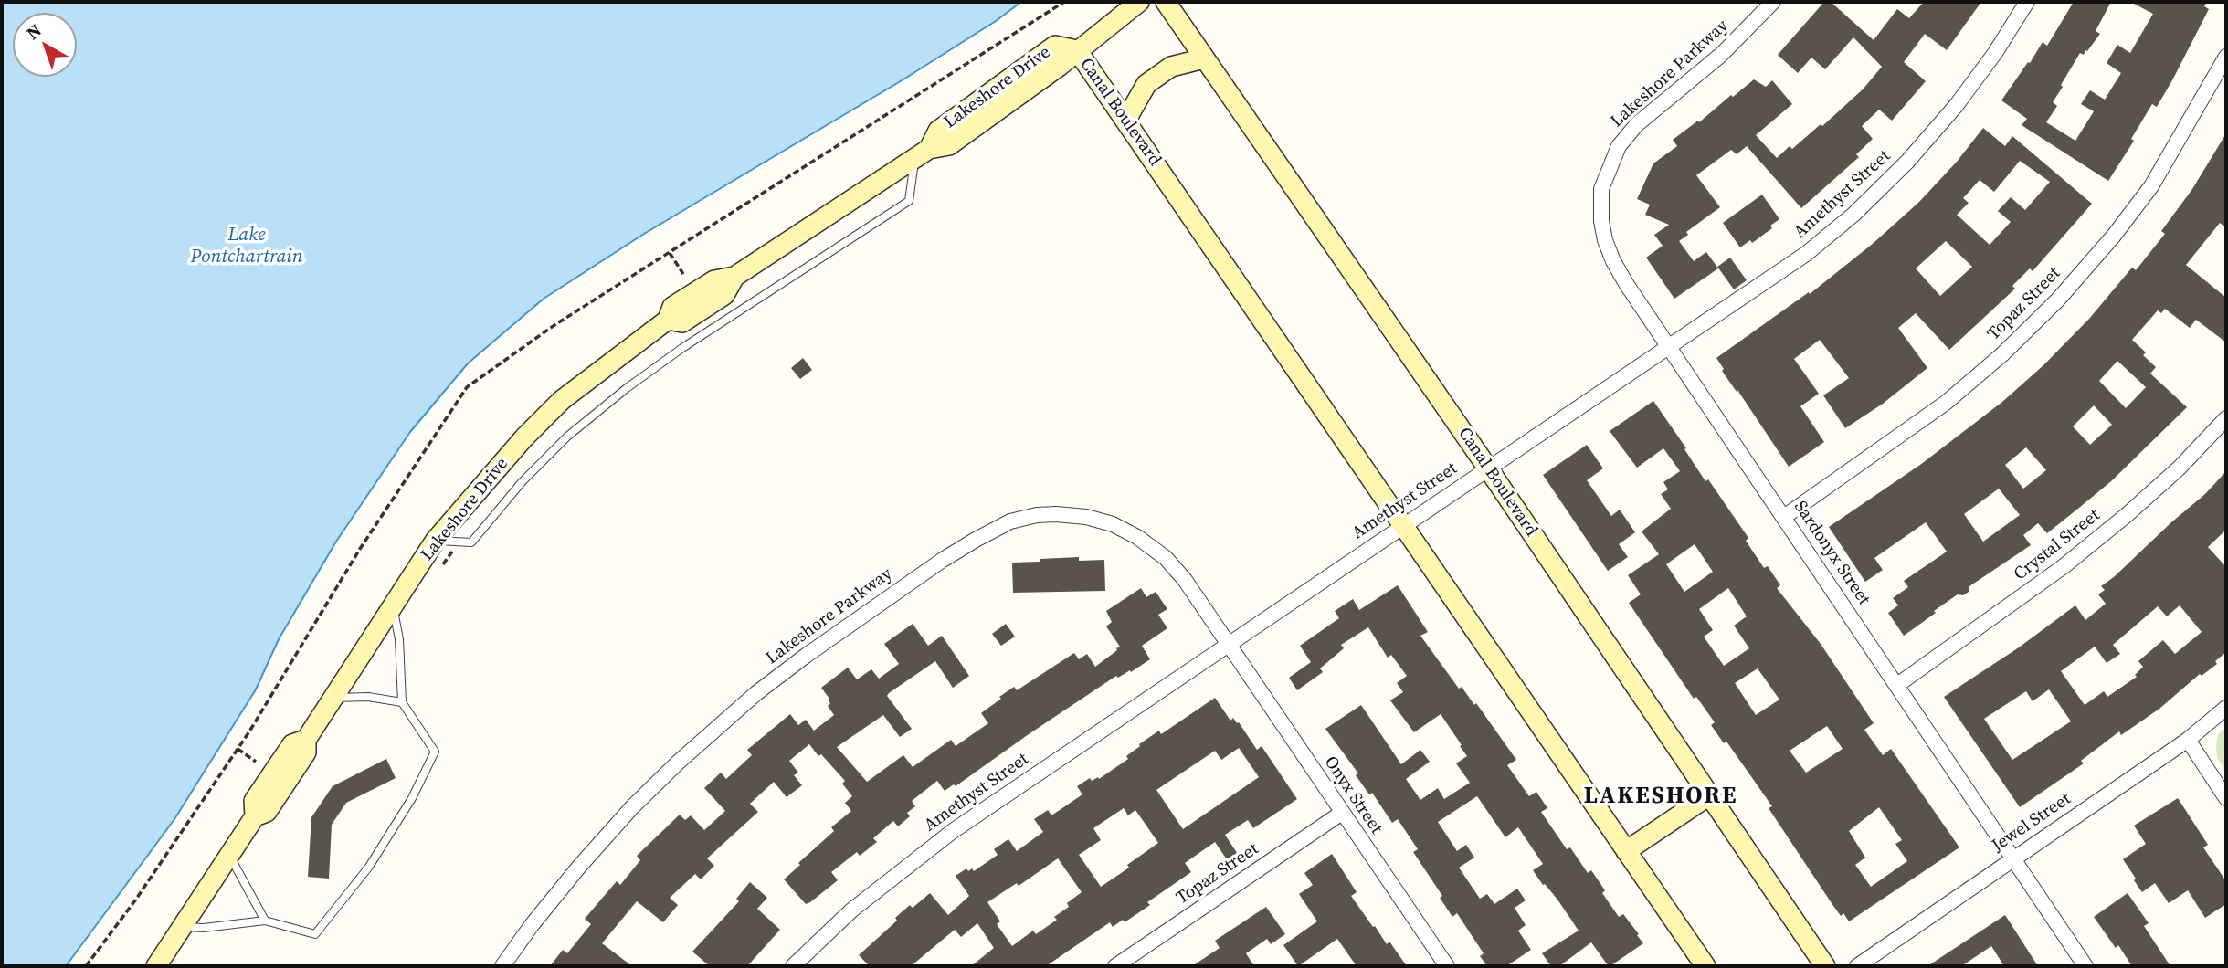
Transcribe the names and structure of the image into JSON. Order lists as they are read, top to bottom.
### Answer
{
  "streets": {
    "street": [
      "Lakeshore Parkway",
      "Lakeshore Drive",
      "Canal Boulevard",
      "Amethyst Street",
      "Topaz Street",
      "Crystal Street",
      "Sardonyx Street",
      "Onyx Street",
      "Jewel Street"
    ]
  },
  "crossings": [
    ["Lakeshore Parkway", "Amethyst Street"],
    ["Lakeshore Parkway", "Sardonyx Street"],
    ["Lakeshore Parkway", "Onyx Street"],
    ["Lakeshore Drive", "Canal Boulevard"],
    ["Canal Boulevard", "Amethyst Street"],
    ["Amethyst Street", "Sardonyx Street"],
    ["Amethyst Street", "Onyx Street"],
    ["Topaz Street", "Sardonyx Street"],
    ["Topaz Street", "Onyx Street"],
    ["Crystal Street", "Sardonyx Street"],
    ["Sardonyx Street", "Jewel Street"]
  ],
  "districts": ["LAKESHORE"],
  "water": ["Lake Pontchartrain"],
  "north": "top left"
}
